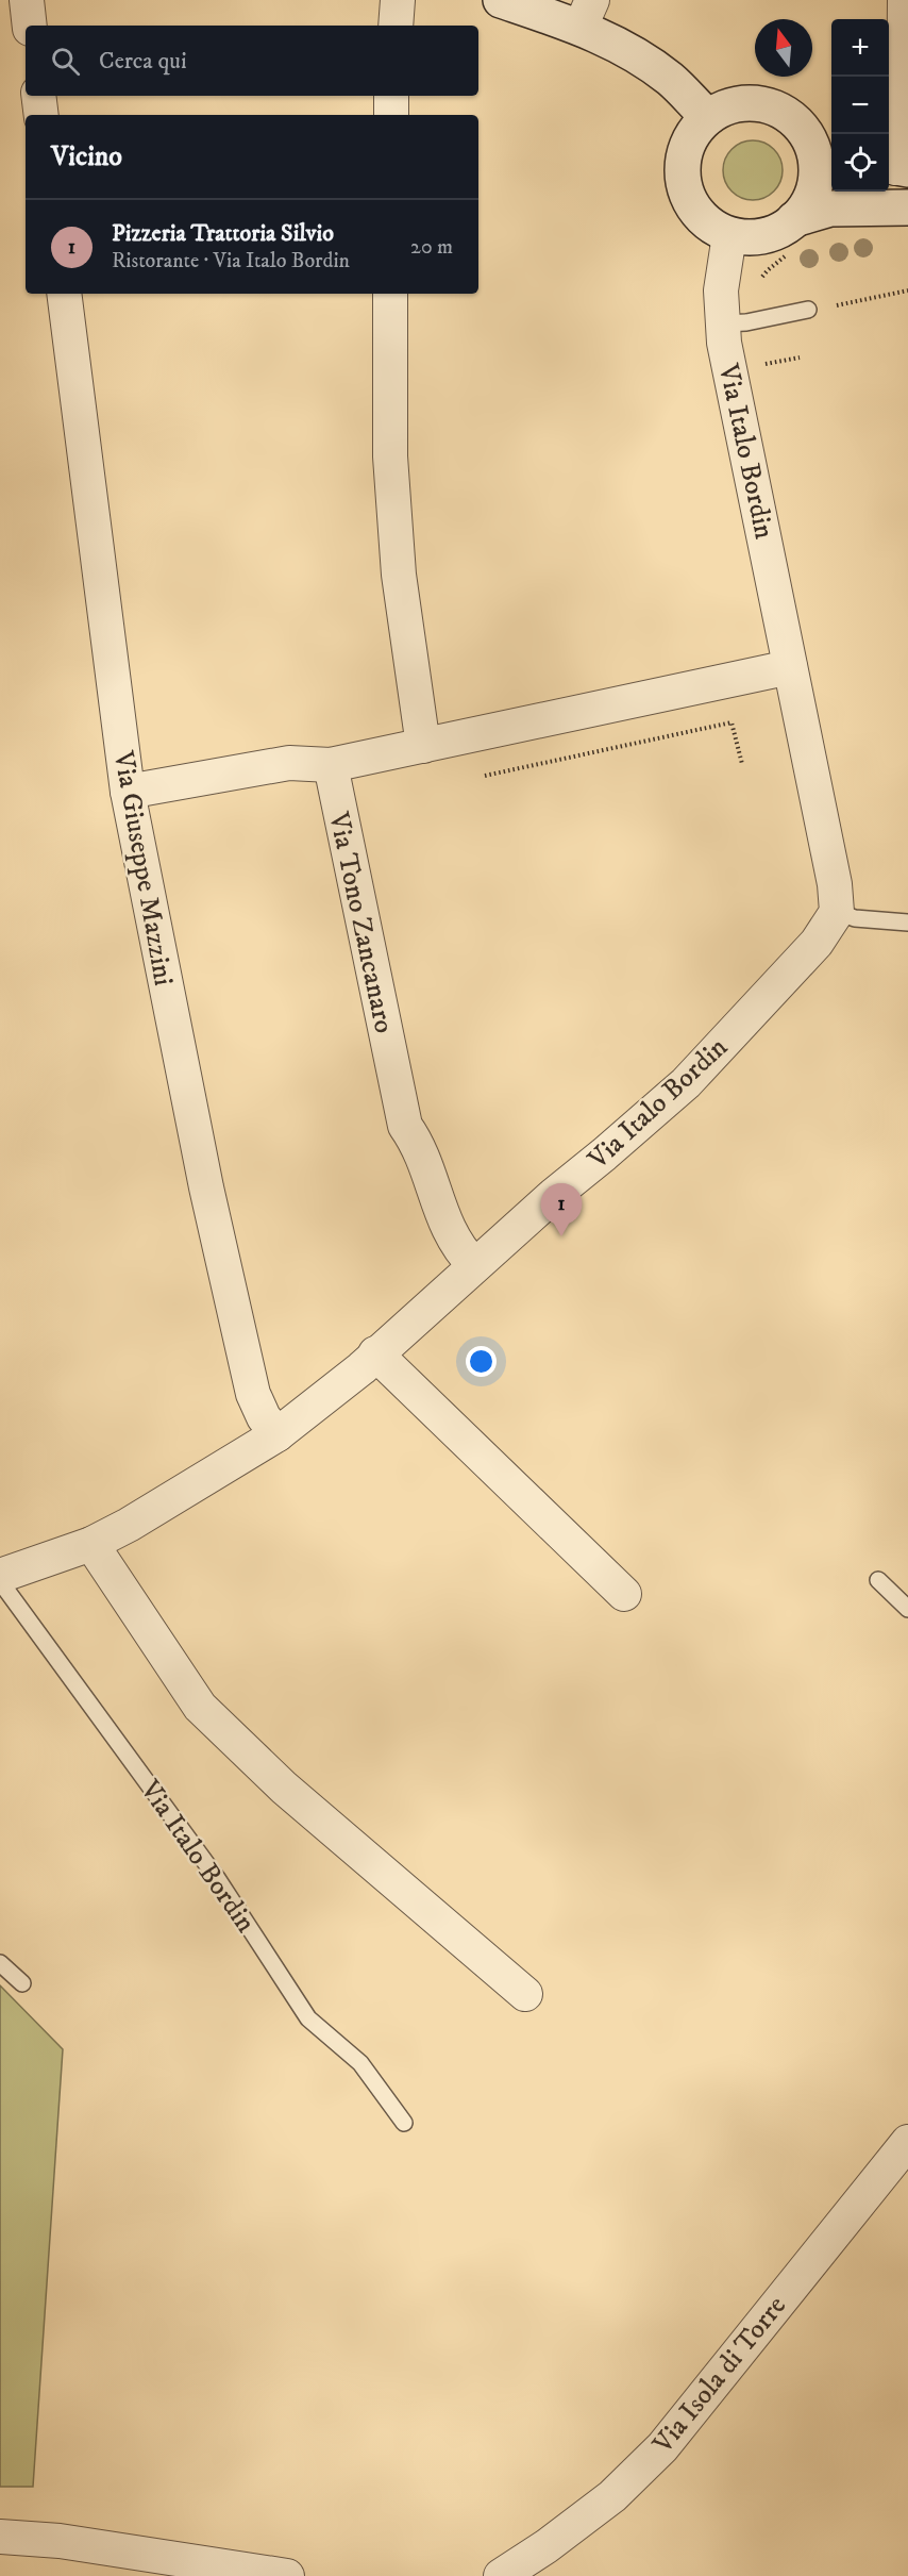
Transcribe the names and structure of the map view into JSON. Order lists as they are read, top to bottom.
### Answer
{
  "streets": {
    "street": [
      "Via Italo Bordin",
      "Via Giuseppe Mazzini",
      "Via Tono Zancanaro",
      "Via Isola di Torre"
    ]
  },
  "crossings": [
    ["Via Italo Bordin", "Via Giuseppe Mazzini"],
    ["Via Italo Bordin", "Via Tono Zancanaro"]
  ],
  "north": "top",
  "page": {
    "map_buttons": ["+", "−"],
    "search": "Cerca qui",
    "heading": "Vicino",
    "list": [
      {
        "mark": "1",
        "name": "Pizzeria Trattoria Silvio",
        "note": "Ristorante · Via Italo Bordin",
        "value": "20 m"
      }
    ],
    "pins": "1"
  }
}
